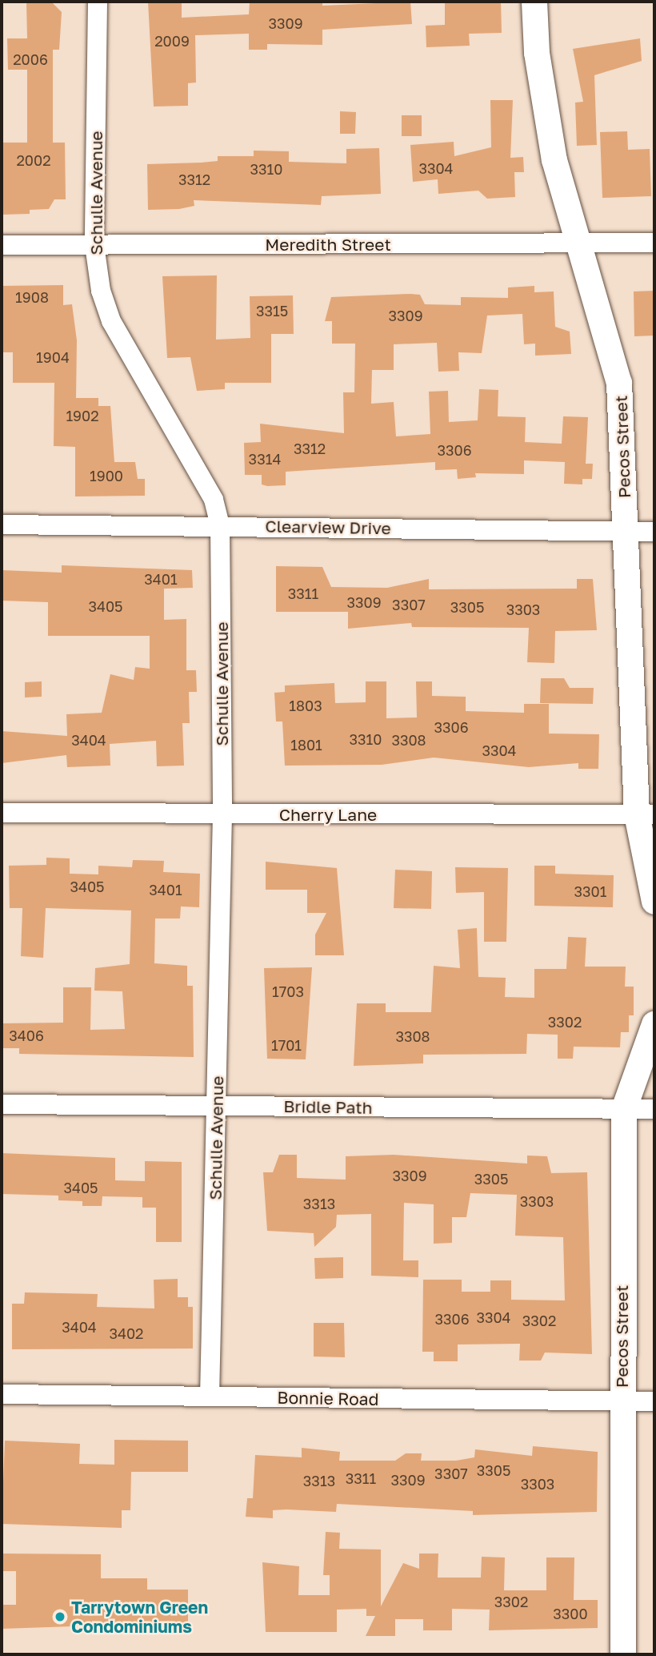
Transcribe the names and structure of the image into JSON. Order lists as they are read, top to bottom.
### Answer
{
  "streets": {
    "street": [
      "Schulle Avenue",
      "Meredith Street",
      "Pecos Street",
      "Clearview Drive",
      "Cherry Lane",
      "Bridle Path",
      "Bonnie Road"
    ]
  },
  "crossings": [
    ["Schulle Avenue", "Meredith Street"],
    ["Schulle Avenue", "Clearview Drive"],
    ["Schulle Avenue", "Cherry Lane"],
    ["Schulle Avenue", "Bridle Path"],
    ["Schulle Avenue", "Bonnie Road"],
    ["Meredith Street", "Pecos Street"],
    ["Pecos Street", "Clearview Drive"],
    ["Pecos Street", "Cherry Lane"],
    ["Pecos Street", "Bridle Path"],
    ["Pecos Street", "Bonnie Road"]
  ],
  "places": ["Tarrytown Green Condominiums"],
  "house_numbers": [
    "3309",
    "2009",
    "2006",
    "2002",
    "3304",
    "3310",
    "3312",
    "1908",
    "3315",
    "3309",
    "1904",
    "1902",
    "3312",
    "3306",
    "3314",
    "1900",
    "3401",
    "3311",
    "3309",
    "3307",
    "3405",
    "3305",
    "3303",
    "1803",
    "3306",
    "3310",
    "3404",
    "3308",
    "1801",
    "3304",
    "3405",
    "3401",
    "3301",
    "1703",
    "3302",
    "3406",
    "3308",
    "1701",
    "3309",
    "3305",
    "3405",
    "3303",
    "3313",
    "3304",
    "3306",
    "3302",
    "3404",
    "3402",
    "3305",
    "3307",
    "3311",
    "3309",
    "3313",
    "3303",
    "3302",
    "3300"
  ]
}
